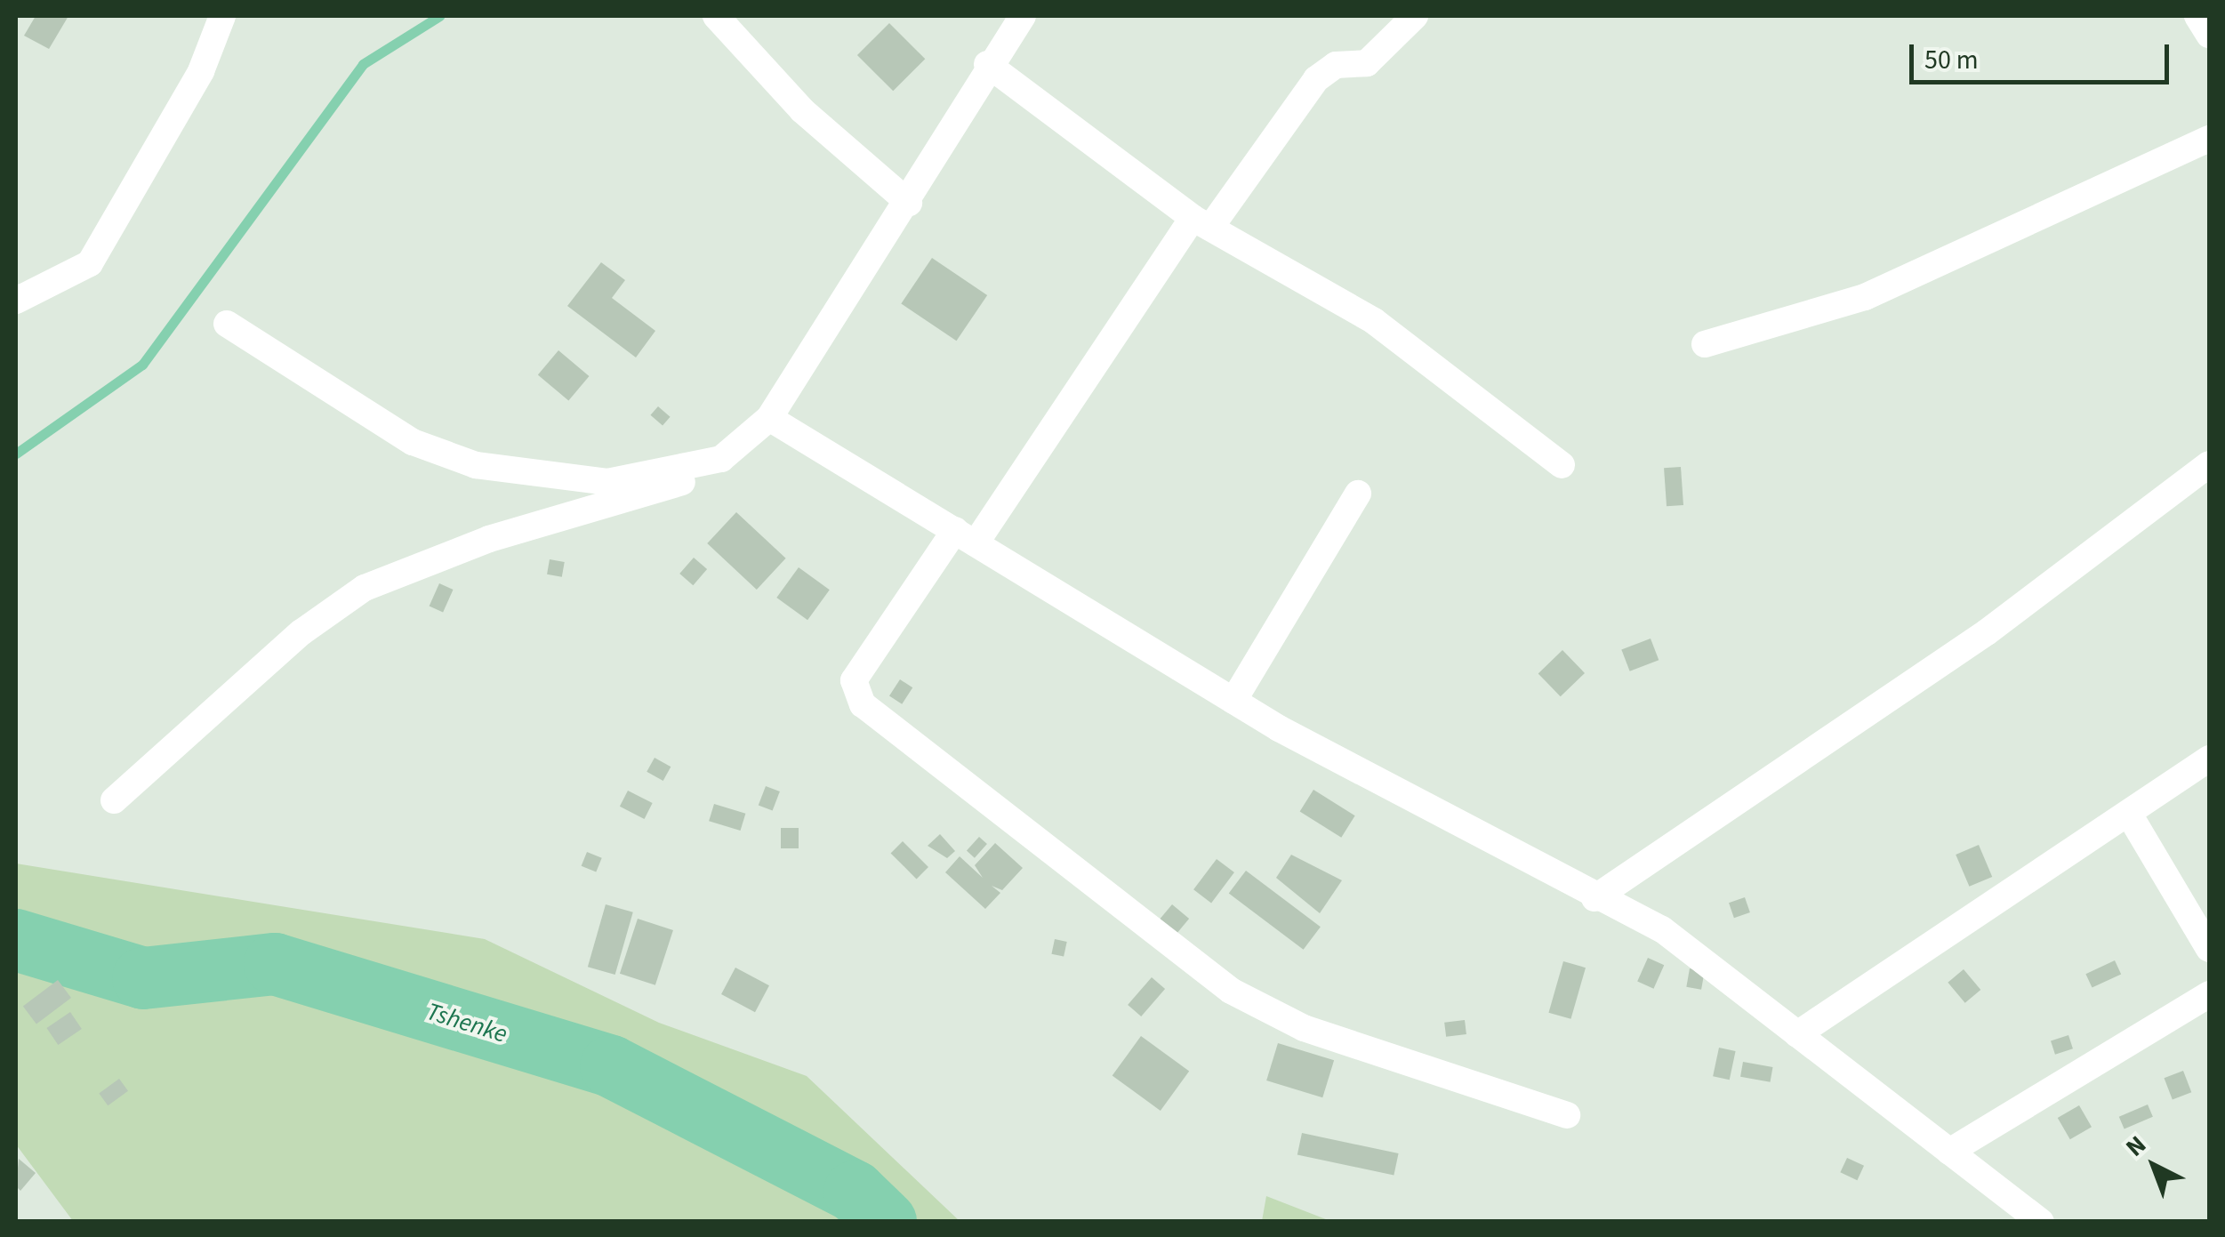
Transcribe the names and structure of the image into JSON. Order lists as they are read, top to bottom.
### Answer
{
  "water": ["Tshenke"],
  "scale_bar": "50 m",
  "north": "top left"
}
